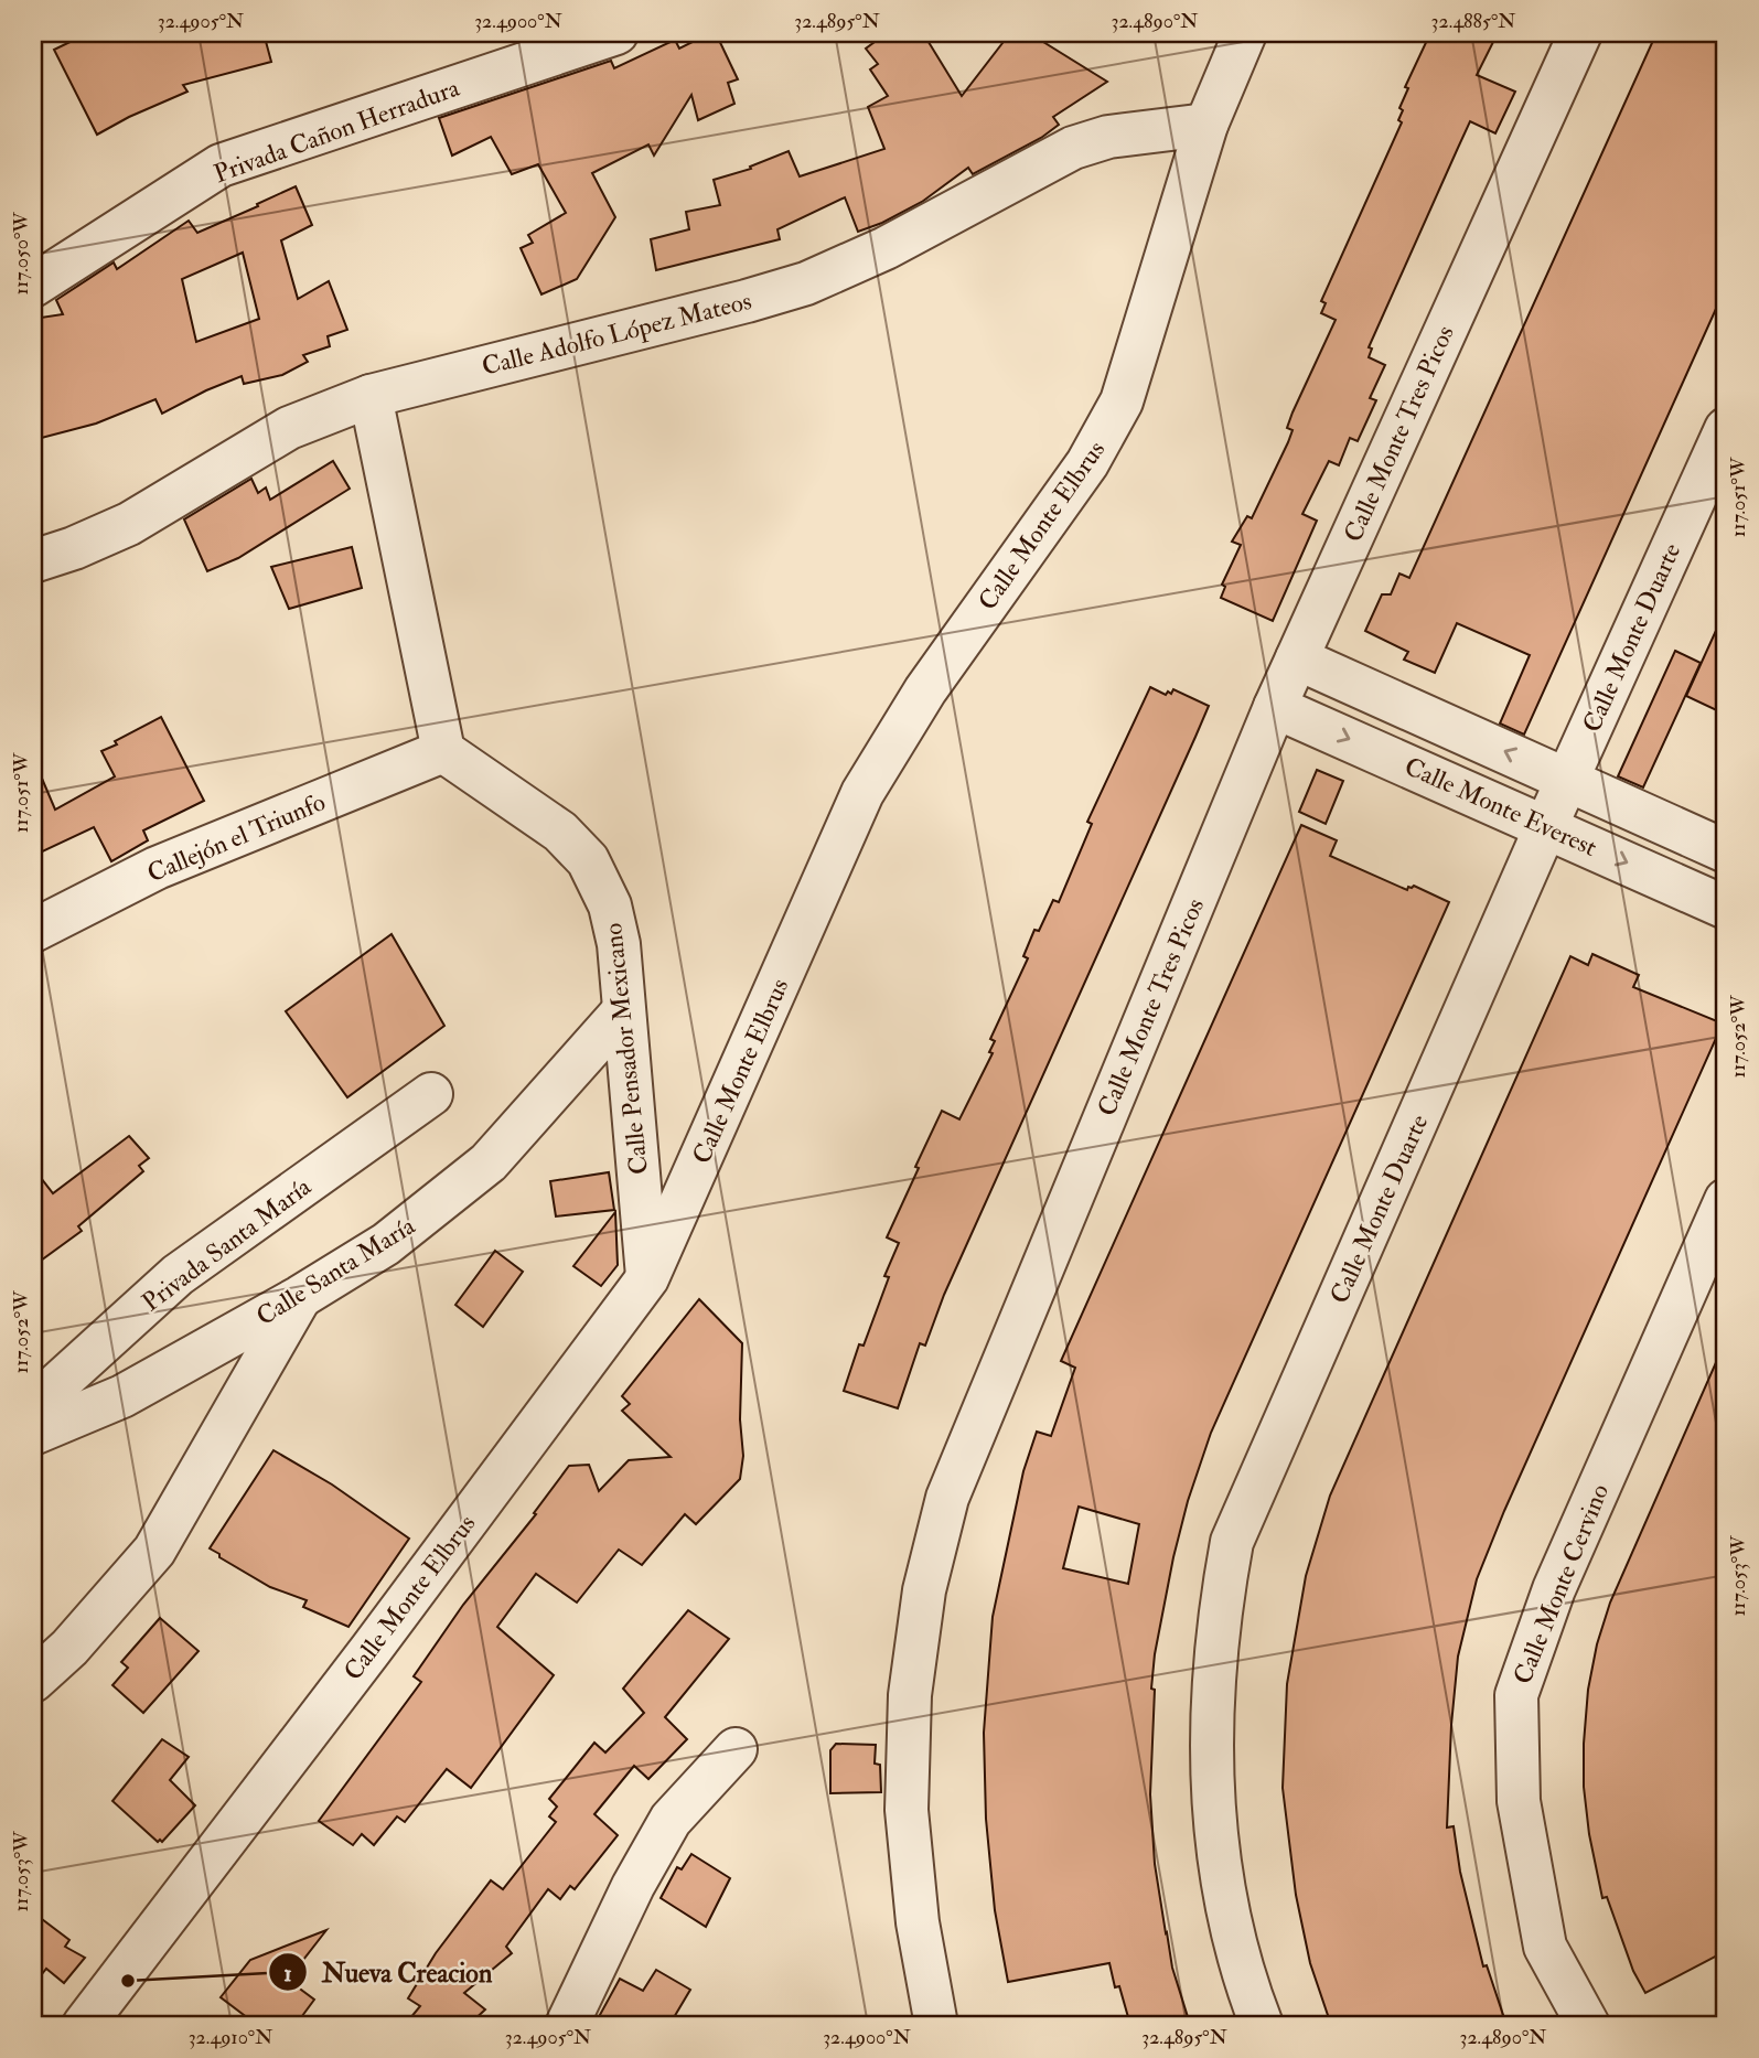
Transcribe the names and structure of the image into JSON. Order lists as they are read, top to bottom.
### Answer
{
  "streets": {
    "street": [
      "Privada Cañon Herradura",
      "Calle Adolfo López Mateos",
      "Calle Monte Tres Picos",
      "Calle Monte Elbrus",
      "Calle Monte Duarte",
      "Calle Monte Everest",
      "Callejón el Triunfo",
      "Calle Pensador Mexicano",
      "Privada Santa María",
      "Calle Santa María",
      "Calle Monte Cervino"
    ]
  },
  "crossings": [
    ["Calle Adolfo López Mateos", "Calle Monte Elbrus"],
    ["Calle Monte Tres Picos", "Calle Monte Everest"],
    ["Calle Monte Elbrus", "Calle Pensador Mexicano"],
    ["Calle Monte Duarte", "Calle Monte Everest"],
    ["Callejón el Triunfo", "Calle Pensador Mexicano"],
    ["Calle Pensador Mexicano", "Calle Santa María"]
  ],
  "places": ["Nueva Creacion"],
  "coordinates": [
    "32.4905°N",
    "32.4900°N",
    "32.4895°N",
    "32.4890°N",
    "32.4885°N",
    "117.050°W",
    "117.051°W",
    "117.052°W",
    "117.053°W",
    "32.4910°N"
  ]
}
